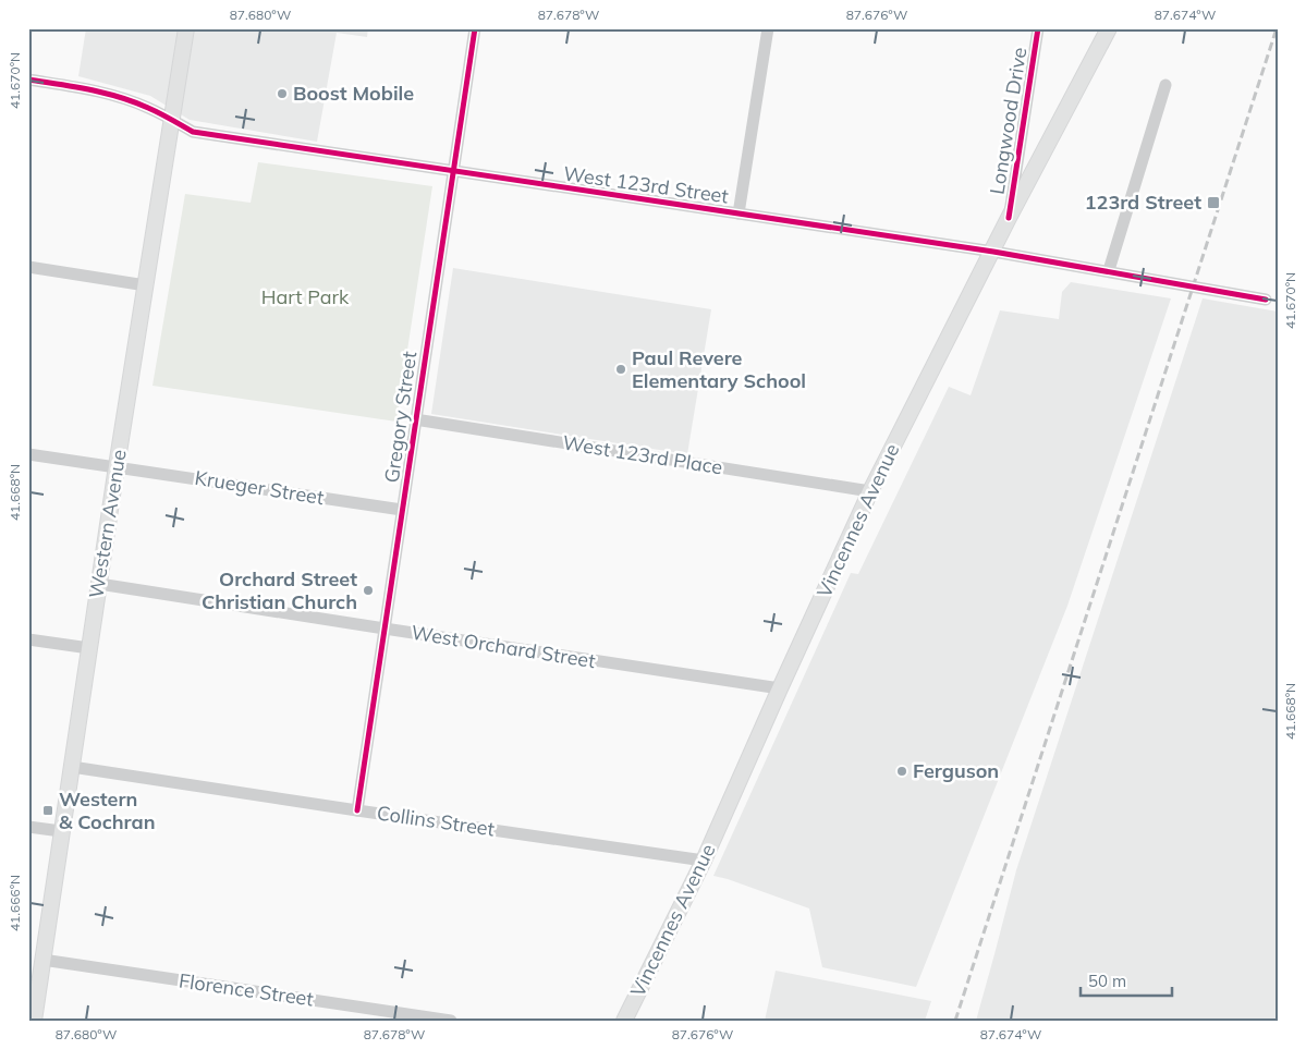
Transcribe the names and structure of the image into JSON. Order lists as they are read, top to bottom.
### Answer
{
  "streets": {
    "main road": ["Vincennes Avenue", "Western Avenue"],
    "street": [
      "Longwood Drive",
      "West 123rd Street",
      "Gregory Street",
      "West 123rd Place",
      "Krueger Street",
      "West Orchard Street",
      "Collins Street",
      "Florence Street"
    ]
  },
  "crossings": [
    ["Longwood Drive", "Vincennes Avenue"],
    ["West 123rd Street", "Gregory Street"],
    ["West 123rd Street", "Vincennes Avenue"],
    ["West 123rd Street", "Western Avenue"],
    ["Gregory Street", "West 123rd Place"],
    ["Gregory Street", "Krueger Street"],
    ["Gregory Street", "West Orchard Street"],
    ["Gregory Street", "Collins Street"],
    ["West 123rd Place", "Vincennes Avenue"],
    ["Krueger Street", "Western Avenue"],
    ["Vincennes Avenue", "West Orchard Street"],
    ["Vincennes Avenue", "Collins Street"],
    ["Western Avenue", "West Orchard Street"],
    ["Western Avenue", "Collins Street"],
    ["Western Avenue", "Florence Street"]
  ],
  "parks": ["Hart Park"],
  "places": {
    "other": [
      "Boost Mobile",
      "Paul Revere Elementary School",
      "Orchard Street Christian Church",
      "Ferguson"
    ],
    "transit": ["123rd Street", "Western & Cochran"]
  },
  "scale_bar": "50 m",
  "coordinates": [
    "87.680°W",
    "87.678°W",
    "87.676°W",
    "87.674°W",
    "41.670°N",
    "41.668°N",
    "41.666°N"
  ]
}
